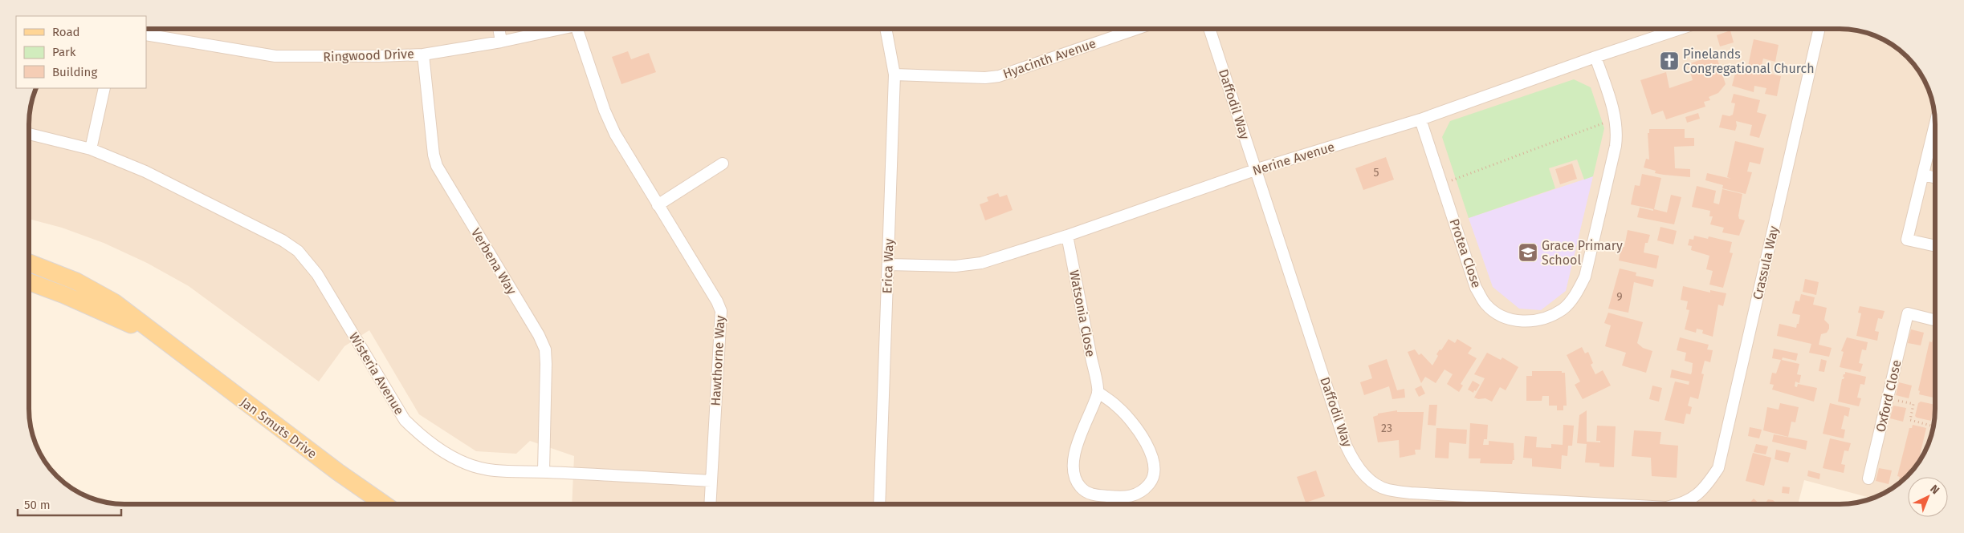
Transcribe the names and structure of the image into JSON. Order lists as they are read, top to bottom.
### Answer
{
  "streets": {
    "main road": ["Jan Smuts Drive"],
    "street": [
      "Ringwood Drive",
      "Hyacinth Avenue",
      "Daffodil Way",
      "Nerine Avenue",
      "Protea Close",
      "Verbena Way",
      "Crassula Way",
      "Erica Way",
      "Watsonia Close",
      "Hawthorne Way",
      "Wisteria Avenue",
      "Oxford Close"
    ]
  },
  "crossings": [
    ["Ringwood Drive", "Verbena Way"],
    ["Hyacinth Avenue", "Erica Way"],
    ["Daffodil Way", "Nerine Avenue"],
    ["Daffodil Way", "Crassula Way"],
    ["Nerine Avenue", "Protea Close"],
    ["Nerine Avenue", "Erica Way"],
    ["Nerine Avenue", "Watsonia Close"],
    ["Verbena Way", "Wisteria Avenue"],
    ["Hawthorne Way", "Wisteria Avenue"]
  ],
  "places": {
    "church": ["Pinelands Congregational Church"],
    "school or university": ["Grace Primary School"]
  },
  "house_numbers": ["5", "9", "23"],
  "legend": ["Road", "Park", "Building"],
  "scale_bar": "50 m",
  "north": "top right"
}
